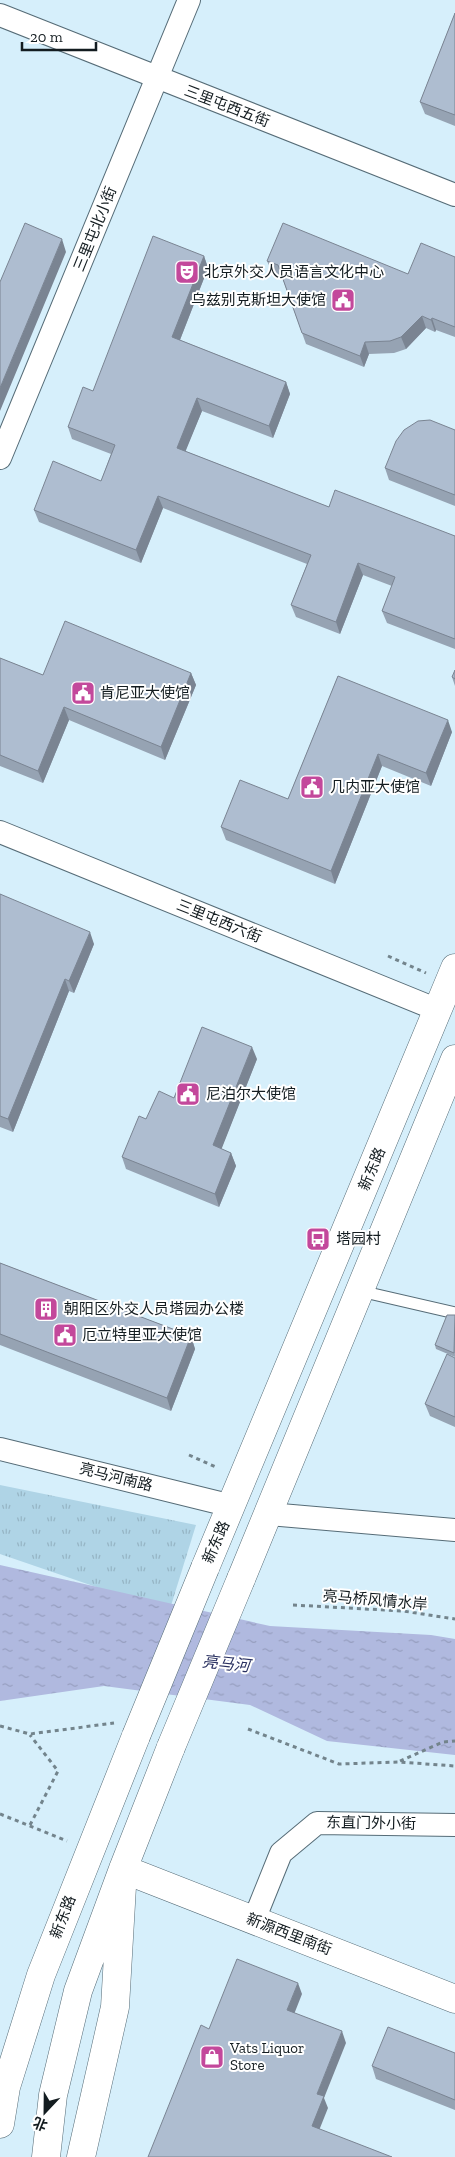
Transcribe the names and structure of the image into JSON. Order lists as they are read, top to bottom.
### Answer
{
  "streets": {
    "main road": ["新东路", "新源西里南街"],
    "street": [
      "三里屯西五街",
      "三里屯北小街",
      "三里屯西六街",
      "亮马河南路",
      "东直门外小街"
    ],
    "path": ["亮马桥风情水岸"]
  },
  "crossings": [
    ["三里屯西五街", "三里屯北小街"],
    ["三里屯西六街", "新东路"],
    ["新东路", "亮马河南路"],
    ["东直门外小街", "新源西里南街"]
  ],
  "water": ["亮马河"],
  "places": {
    "theatre": ["北京外交人员语言文化中心"],
    "public building": [
      "乌兹别克斯坦大使馆",
      "肯尼亚大使馆",
      "几内亚大使馆",
      "尼泊尔大使馆",
      "厄立特里亚大使馆"
    ],
    "bus stop": ["塔园村"],
    "building": ["朝阳区外交人员塔园办公楼"],
    "shop": ["Vats Liquor Store"]
  },
  "scale_bar": "20 m",
  "north": "bottom"
}
